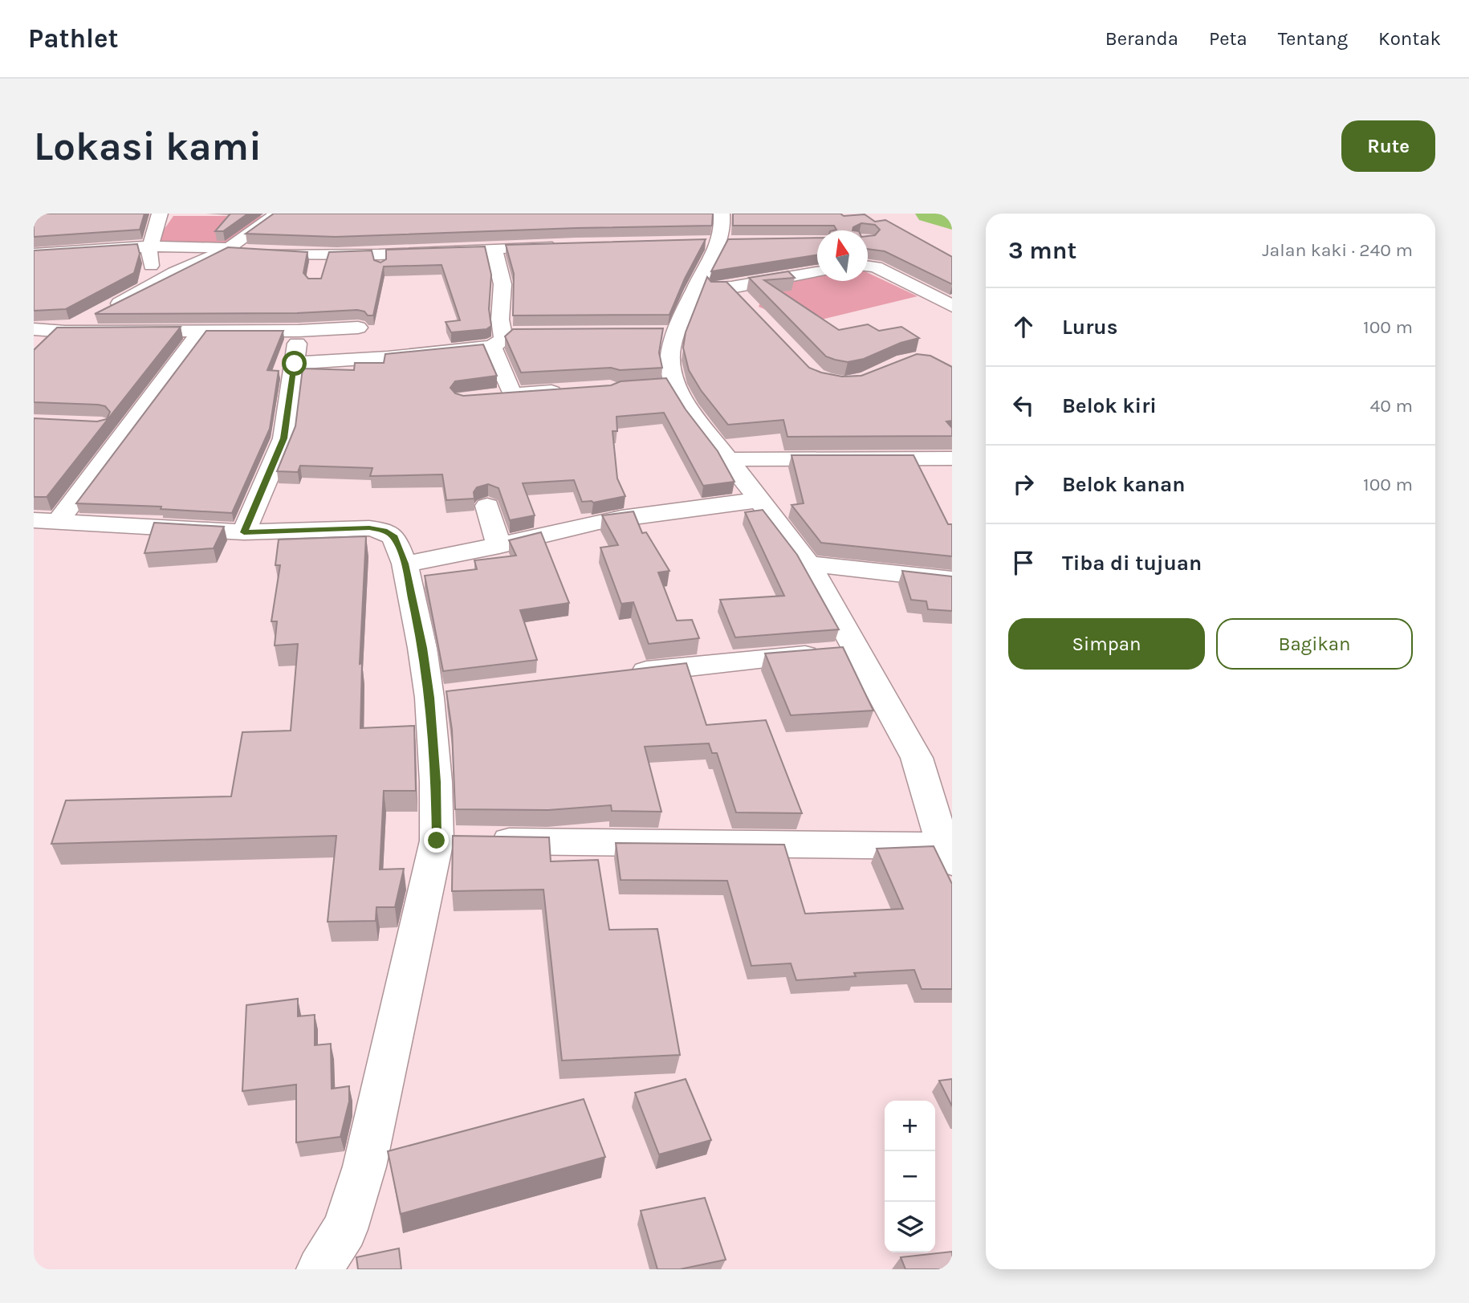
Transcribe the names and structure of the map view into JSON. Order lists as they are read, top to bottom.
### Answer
{
  "north": "top",
  "page": {
    "header": "Pathlet",
    "nav": [
      "Beranda",
      "Peta",
      "Tentang",
      "Kontak"
    ],
    "buttons": [
      "Rute",
      ["Simpan", "Bagikan"]
    ],
    "title": "Lokasi kami",
    "heading": ["3 mnt", "Jalan kaki · 240 m"],
    "list": [
      ["Lurus", "100 m"],
      ["Belok kiri", "40 m"],
      ["Belok kanan", "100 m"],
      "Tiba di tujuan"
    ],
    "map_buttons": ["+", "−"]
  }
}
